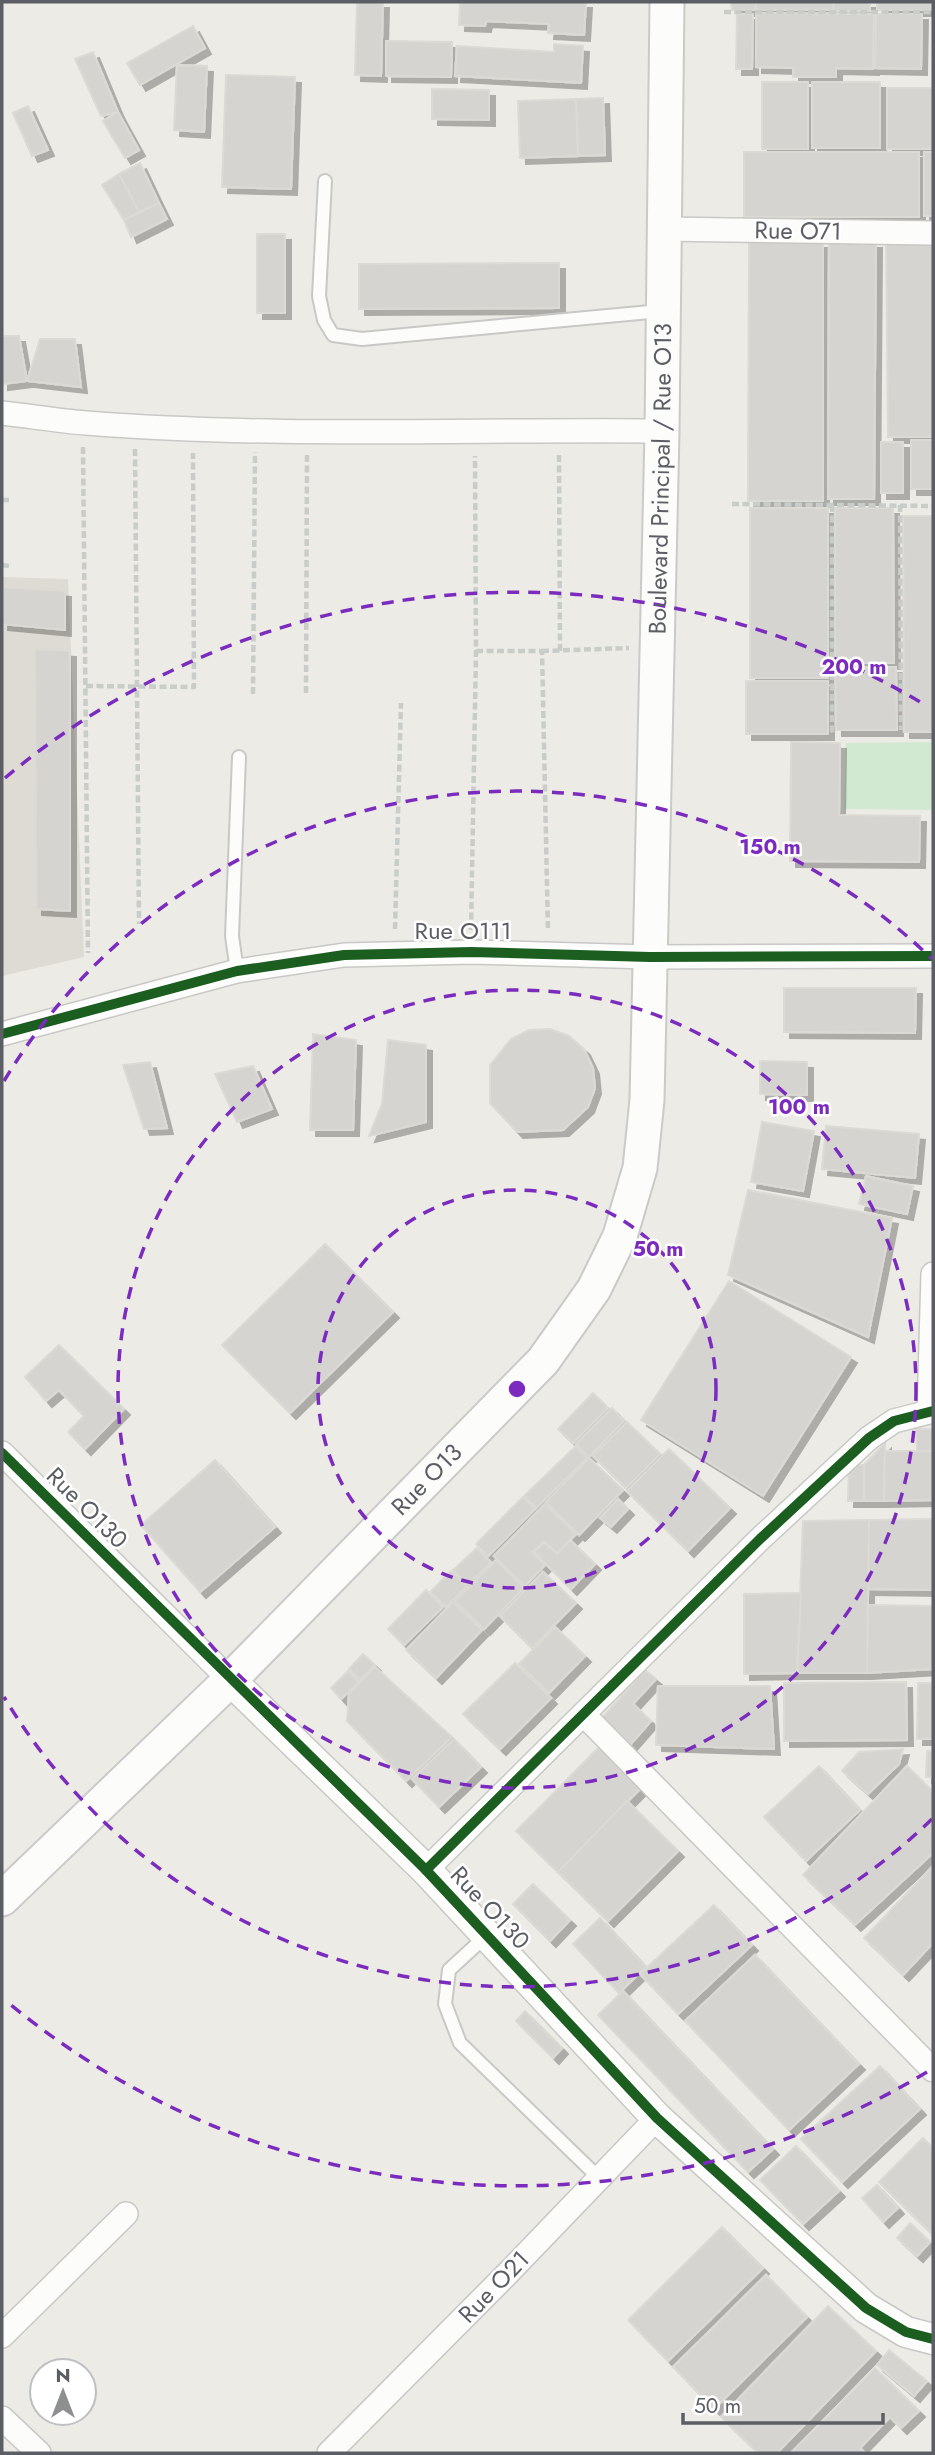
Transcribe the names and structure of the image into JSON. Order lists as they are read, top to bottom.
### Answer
{
  "streets": {
    "main road": ["Boulevard Principal / Rue O13", "Rue O13"],
    "street": [
      "Rue O71",
      "Rue O111",
      "Rue O130",
      "Rue O21"
    ]
  },
  "crossings": [
    ["Rue O71", "Boulevard Principal / Rue O13"],
    ["Boulevard Principal / Rue O13", "Rue O111"],
    ["Boulevard Principal / Rue O13", "Rue O13"],
    ["Rue O111", "Rue O13"],
    ["Rue O13", "Rue O130"],
    ["Rue O130", "Rue O21"]
  ],
  "scale_bar": "50 m",
  "north": "top",
  "rings": [
    "200 m",
    "150 m",
    "100 m",
    "50 m"
  ]
}
